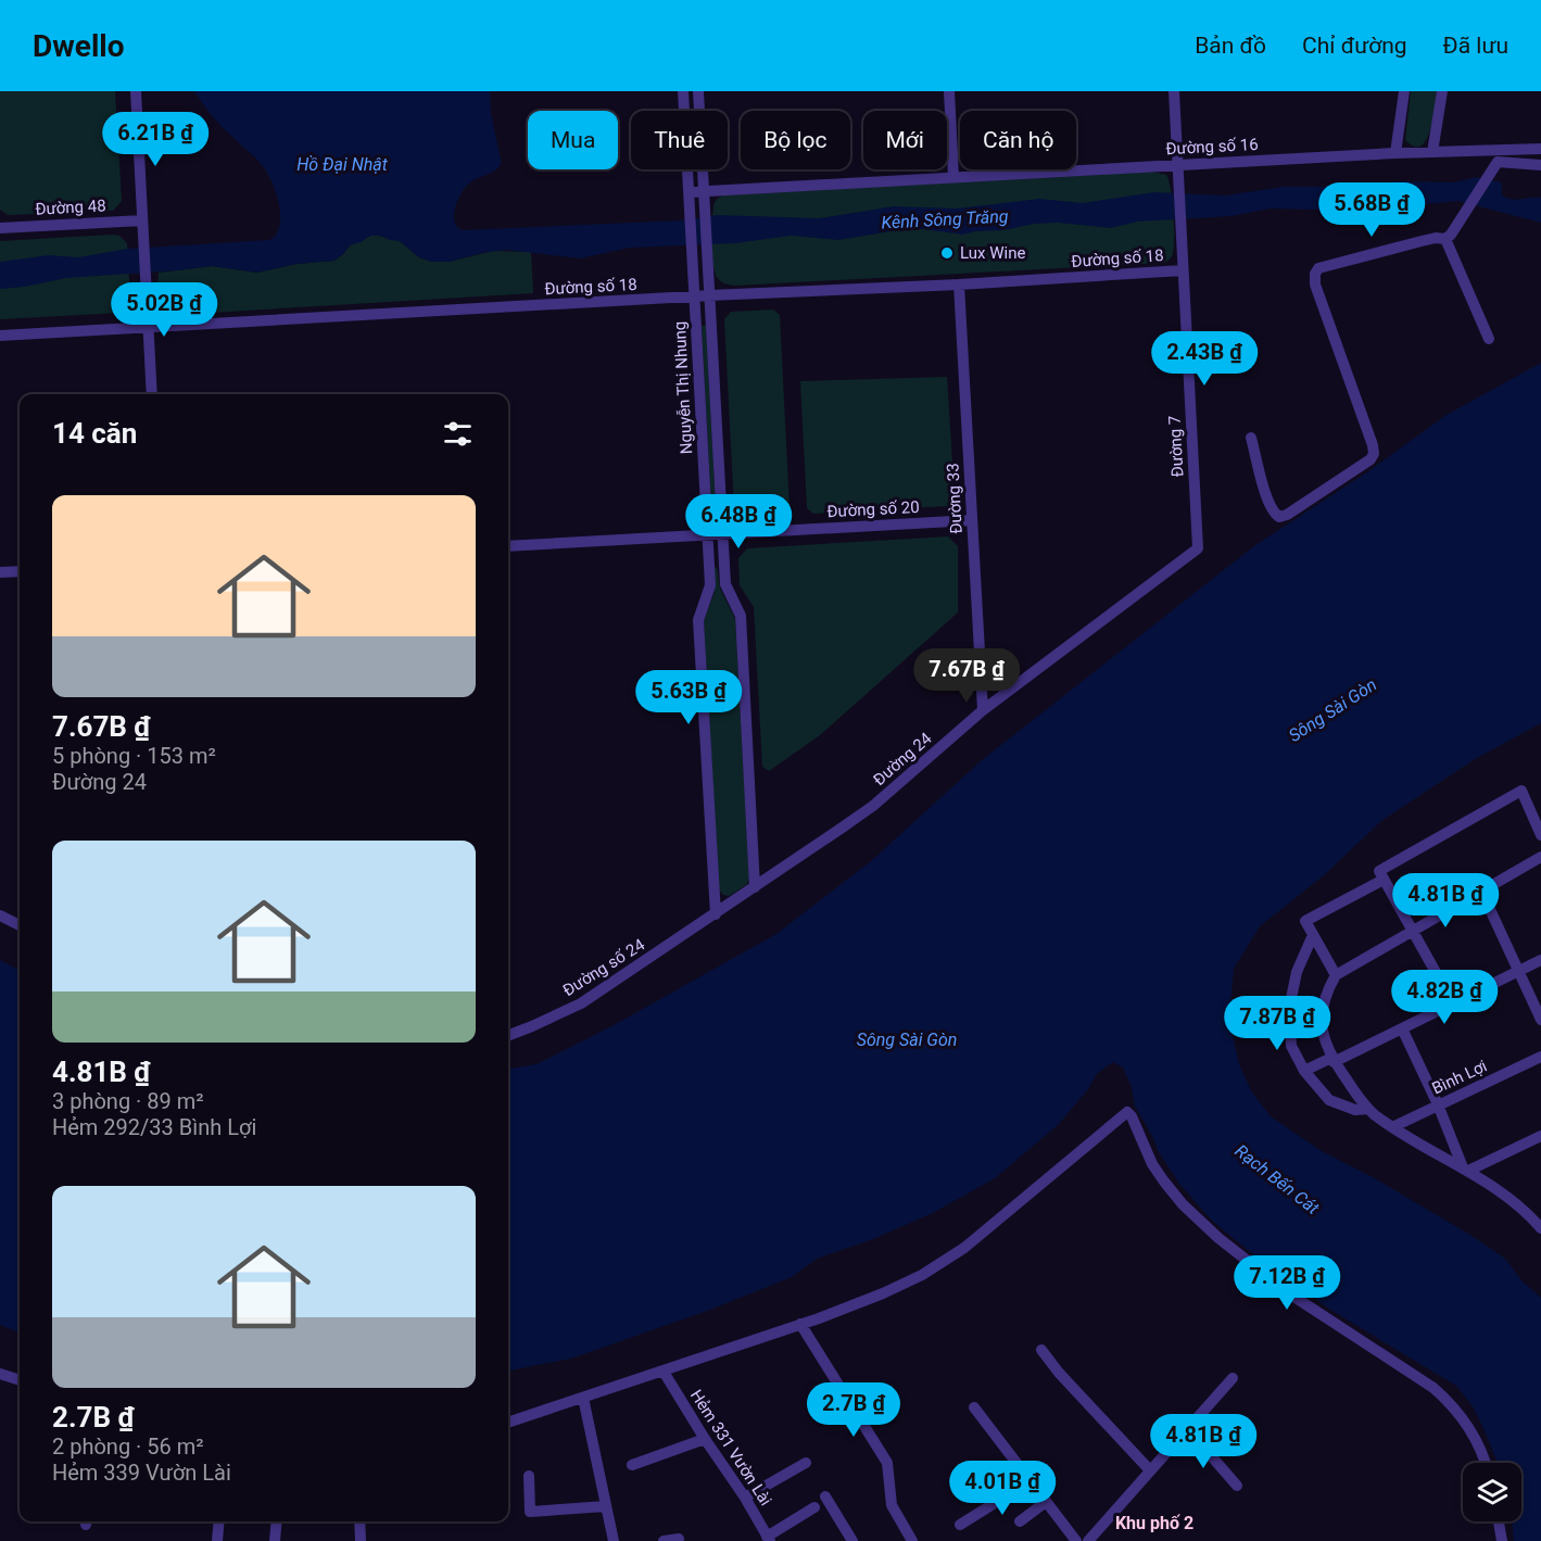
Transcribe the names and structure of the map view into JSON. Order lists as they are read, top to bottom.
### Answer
{
  "streets": {
    "street": [
      "Đường số 16",
      "Đường 48",
      "Đường số 18",
      "Nguyễn Thị Nhung",
      "Đường 7",
      "Đường 33",
      "Đường số 20",
      "Đường 24",
      "Đường số 24",
      "Bình Lợi",
      "Hẻm 331 Vườn Lài"
    ]
  },
  "crossings": [
    ["Đường số 16", "Nguyễn Thị Nhung"],
    ["Đường số 16", "Đường 7"],
    ["Đường số 18", "Nguyễn Thị Nhung"],
    ["Đường số 18", "Đường 7"],
    ["Đường số 18", "Đường 33"],
    ["Nguyễn Thị Nhung", "Đường số 20"],
    ["Nguyễn Thị Nhung", "Đường 24"],
    ["Nguyễn Thị Nhung", "Đường số 24"],
    ["Đường 7", "Đường 24"],
    ["Đường 33", "Đường số 20"],
    ["Đường 33", "Đường 24"],
    ["Đường 24", "Đường số 24"]
  ],
  "districts": ["Khu phố 2"],
  "water": [
    "Hồ Đại Nhật",
    "Kênh Sông Trăng",
    "Sông Sài Gòn",
    "Rạch Bến Cát"
  ],
  "places": ["Lux Wine"],
  "page": {
    "header": "Dwello",
    "nav": ["Bản đồ", "Chỉ đường", "Đã lưu"],
    "chip": [
      "Mua",
      "Thuê",
      "Bộ lọc",
      "Mới",
      "Căn hộ"
    ],
    "price": [
      "6.21B ₫",
      "5.68B ₫",
      "5.02B ₫",
      "2.43B ₫",
      "6.48B ₫",
      "7.67B ₫",
      "5.63B ₫",
      "4.81B ₫",
      "4.82B ₫",
      "7.87B ₫",
      "7.12B ₫",
      "2.7B ₫",
      "4.81B ₫",
      "4.01B ₫"
    ],
    "heading": "14 căn",
    "list": [
      {
        "name": "7.67B ₫",
        "note": "5 phòng · 153 m² · Đường 24"
      },
      {
        "name": "4.81B ₫",
        "note": "3 phòng · 89 m² · Hẻm 292/33 Bình Lợi"
      },
      {
        "name": "2.7B ₫",
        "note": "2 phòng · 56 m² · Hẻm 339 Vườn Lài"
      }
    ]
  }
}
